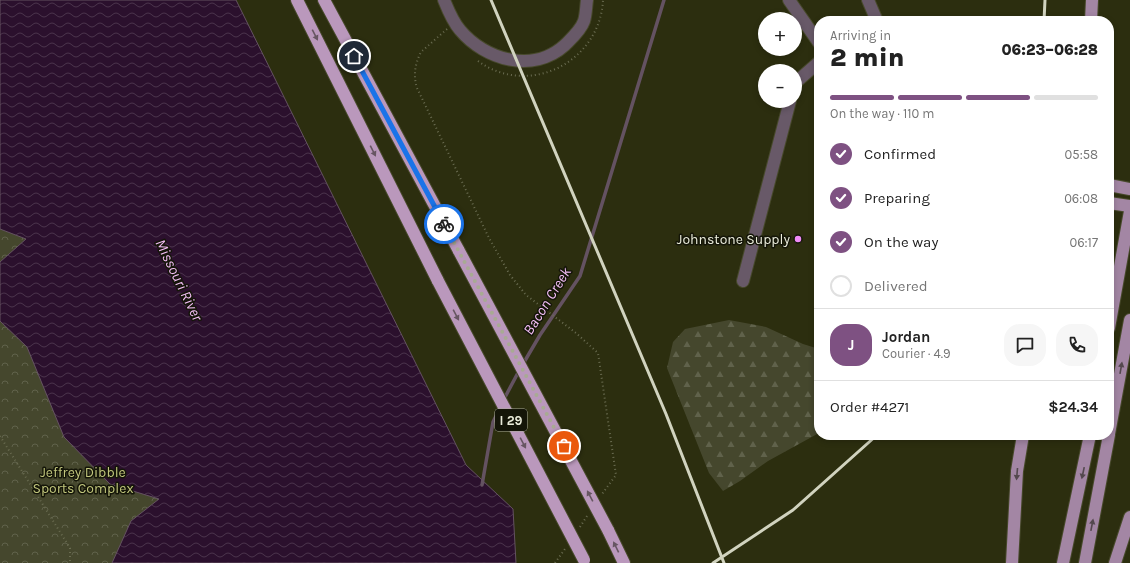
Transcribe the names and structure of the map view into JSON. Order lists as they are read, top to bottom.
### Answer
{
  "streets": {
    "highway": ["I 29"]
  },
  "water": ["Missouri River", "Bacon Creek"],
  "parks": ["Jeffrey Dibble Sports Complex"],
  "places": ["Johnstone Supply"],
  "page": {
    "map_buttons": ["+", "−"],
    "heading": ["2 min", "Arriving in", "06:23–06:28"],
    "panel": [
      "Jordan",
      "Courier · 4.9",
      "Order #4271",
      "$24.34"
    ],
    "bar": "On the way · 110 m",
    "list": [
      ["Confirmed", "05:58"],
      ["Preparing", "06:08"],
      ["On the way", "06:17"],
      "Delivered"
    ],
    "round": "J"
  }
}
